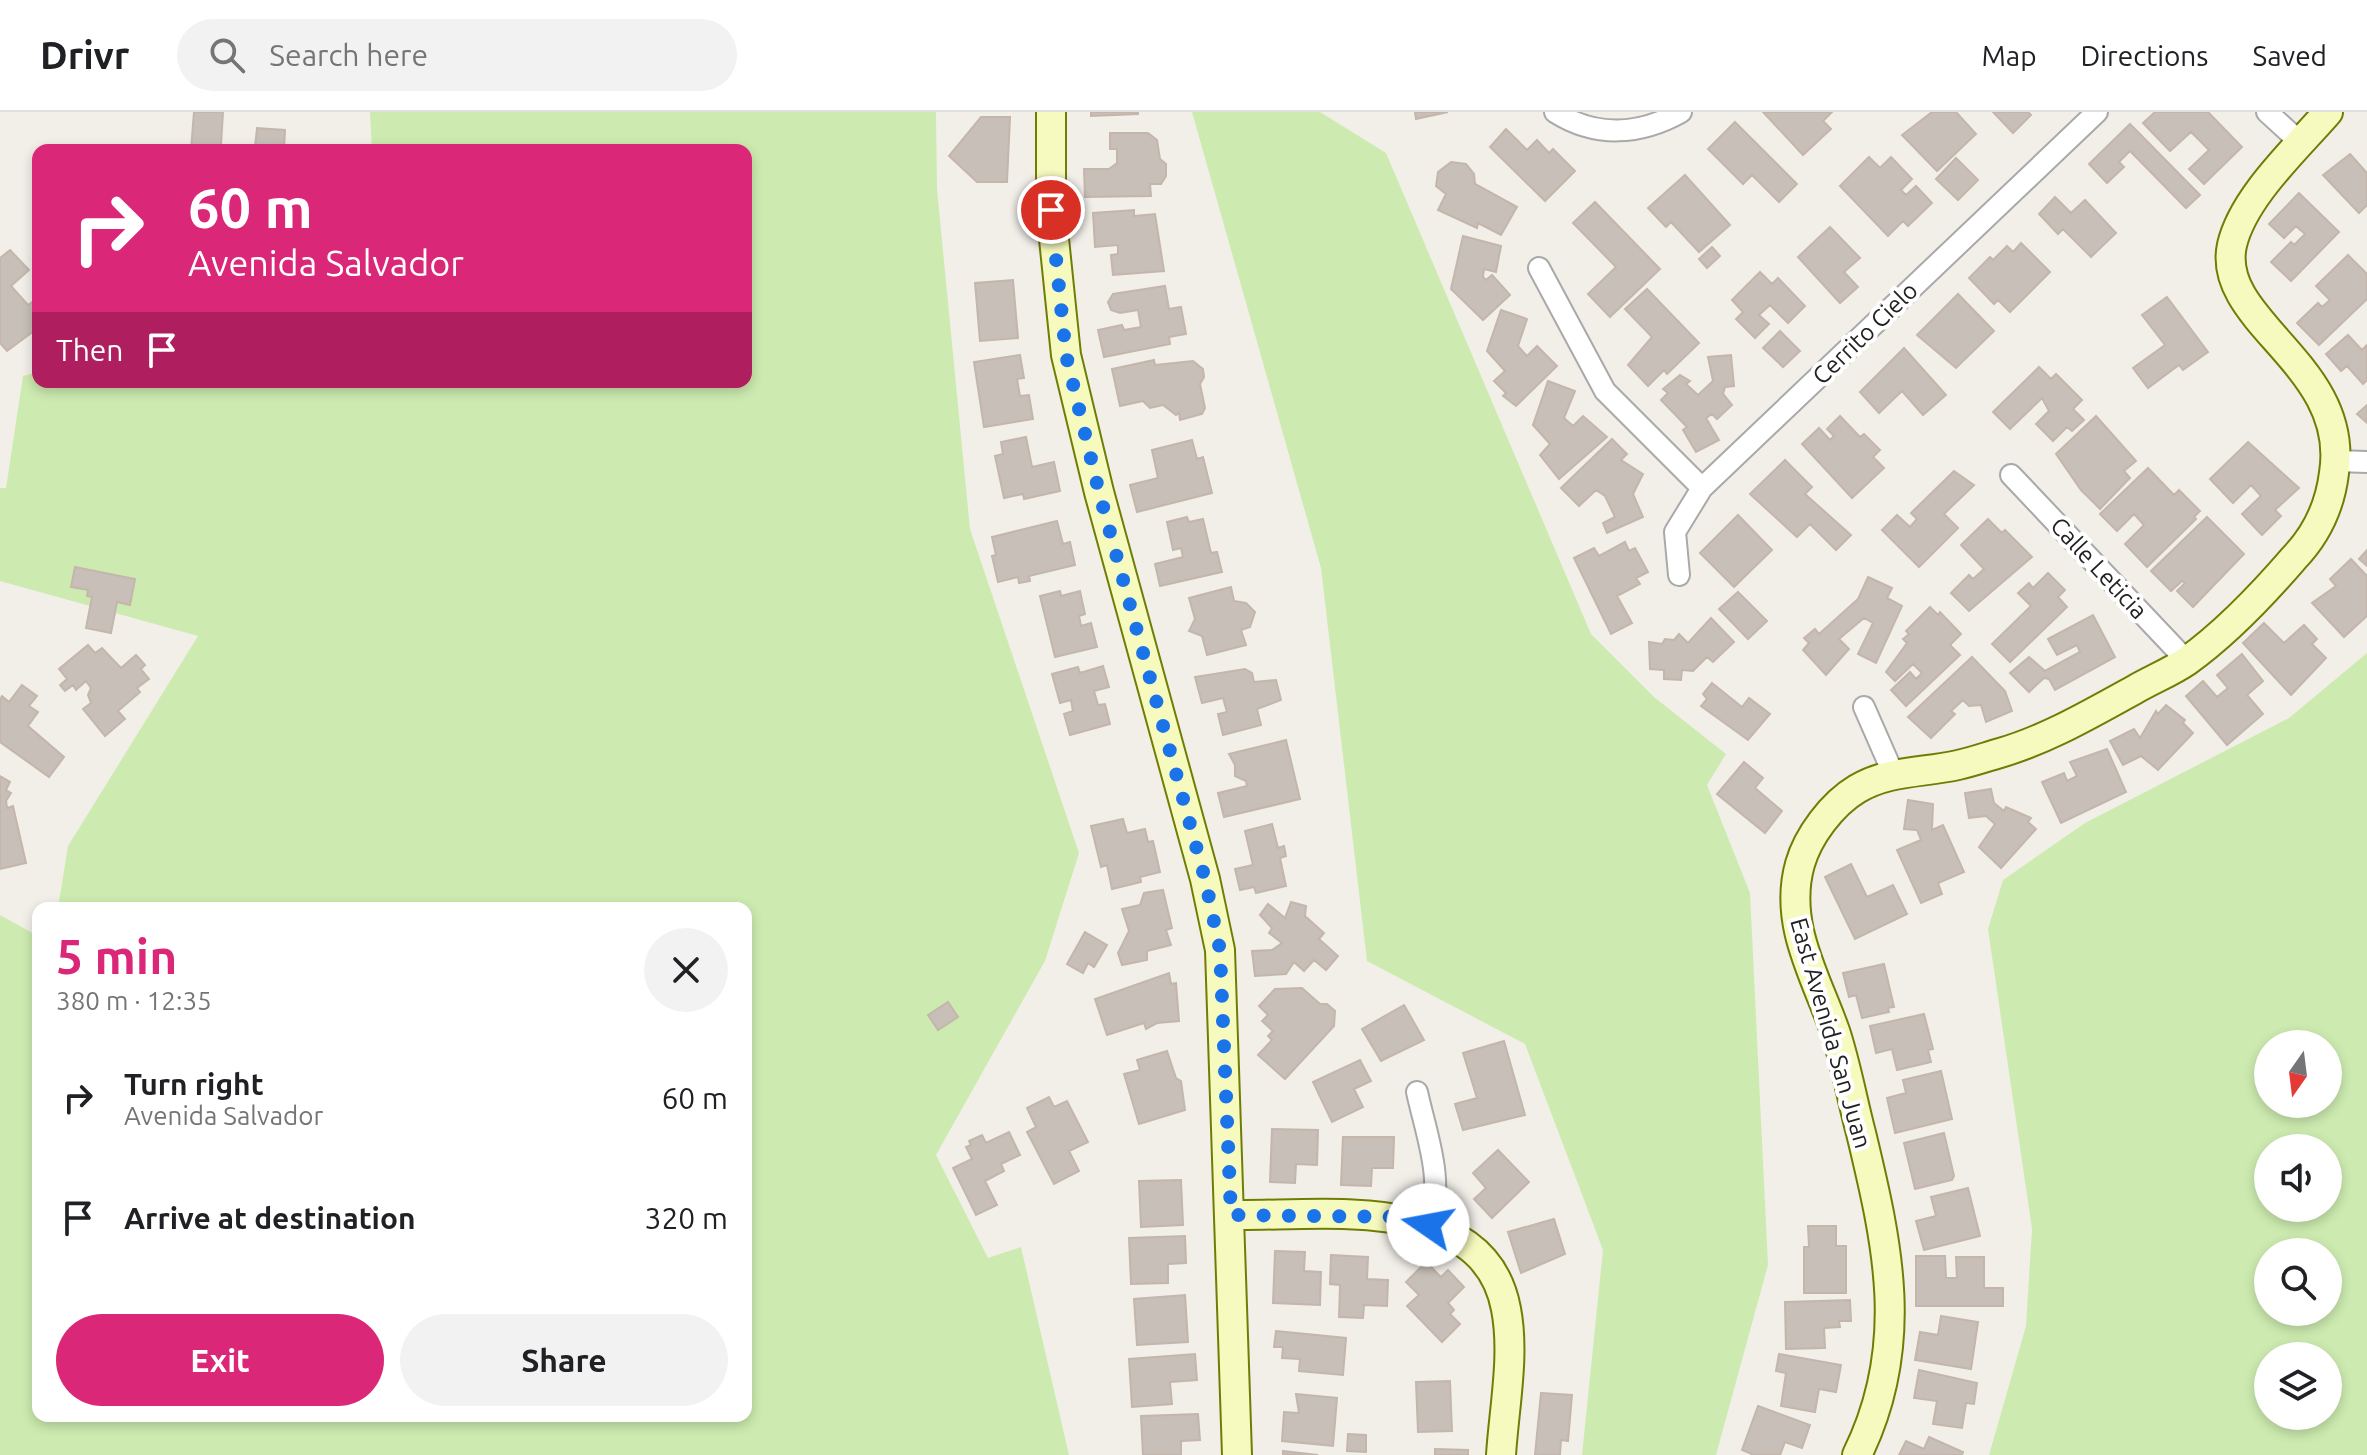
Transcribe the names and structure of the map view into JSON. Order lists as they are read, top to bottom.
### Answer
{
  "streets": {
    "street": ["Cerrito Cielo", "Calle Leticia", "East Avenida San Juan"]
  },
  "crossings": [
    ["Calle Leticia", "East Avenida San Juan"]
  ],
  "north": "bottom",
  "page": {
    "header": "Drivr",
    "search": "Search here",
    "nav": ["Map", "Directions", "Saved"],
    "turn": ["60 m", "Avenida Salvador"],
    "then": "Then",
    "heading": ["5 min", "380 m · 12:35"],
    "list": [
      {
        "name": "Turn right",
        "note": "Avenida Salvador",
        "value": "60 m"
      },
      {
        "name": "Arrive at destination",
        "value": "320 m"
      }
    ],
    "buttons": ["Exit", "Share"]
  }
}
